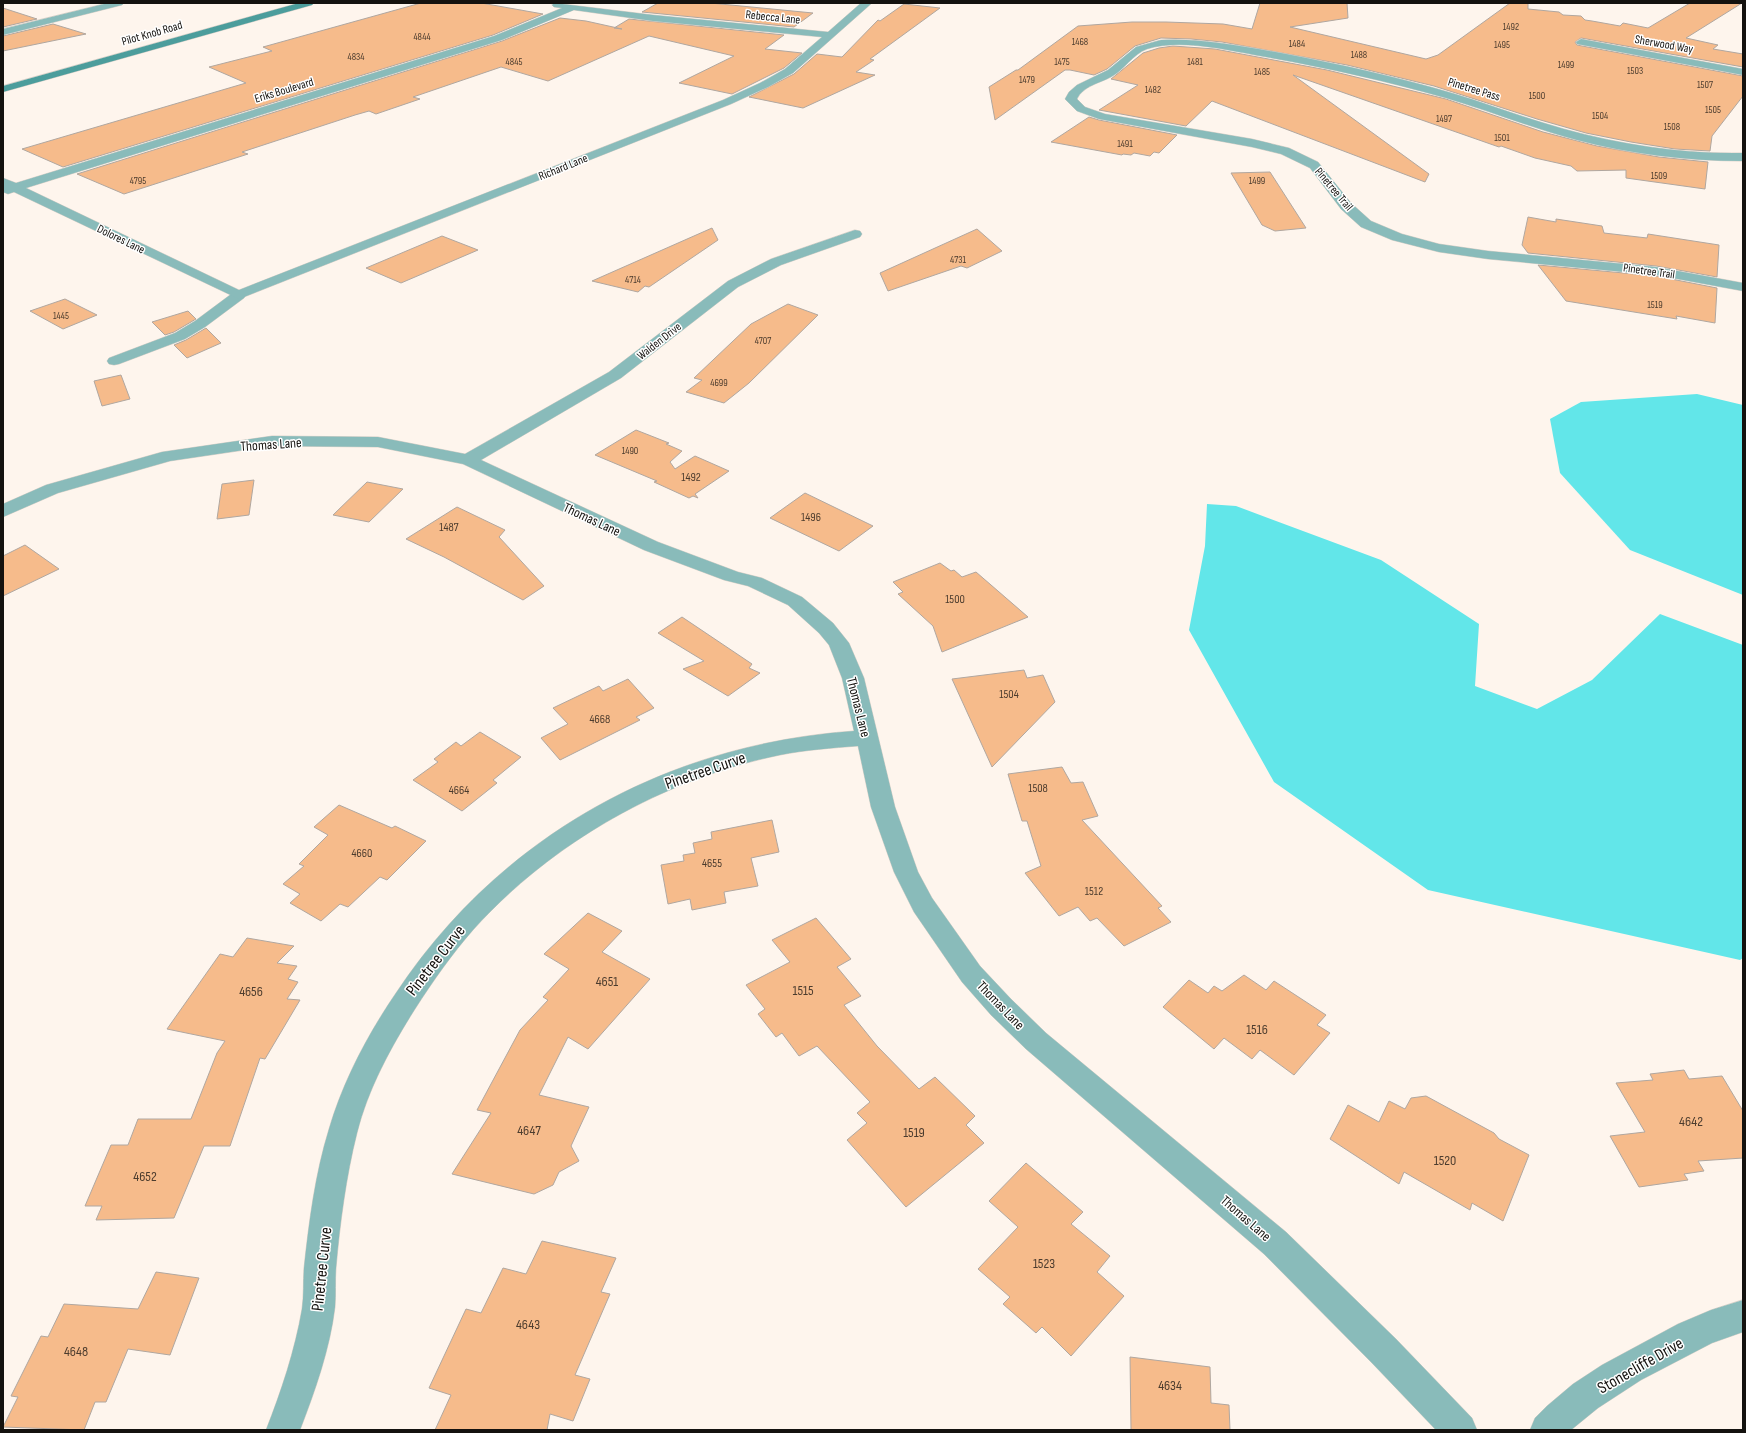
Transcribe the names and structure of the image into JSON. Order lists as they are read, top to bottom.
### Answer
{
  "streets": {
    "main road": ["Pilot Knob Road"],
    "street": [
      "Rebecca Lane",
      "Sherwood Way",
      "Pinetree Pass",
      "Eriks Boulevard",
      "Richard Lane",
      "Pinetree Trail",
      "Dolores Lane",
      "Walden Drive",
      "Thomas Lane",
      "Pinetree Curve",
      "Stonecliffe Drive"
    ]
  },
  "crossings": [
    ["Rebecca Lane", "Eriks Boulevard"],
    ["Rebecca Lane", "Richard Lane"],
    ["Pinetree Pass", "Pinetree Trail"],
    ["Eriks Boulevard", "Dolores Lane"],
    ["Richard Lane", "Dolores Lane"],
    ["Walden Drive", "Thomas Lane"],
    ["Thomas Lane", "Pinetree Curve"]
  ],
  "house_numbers": [
    "1492",
    "4844",
    "1468",
    "1484",
    "1495",
    "1488",
    "4834",
    "4845",
    "1475",
    "1481",
    "1499",
    "1503",
    "1485",
    "1479",
    "1507",
    "1482",
    "1500",
    "1505",
    "1504",
    "1497",
    "1508",
    "1501",
    "1491",
    "1509",
    "4795",
    "1499",
    "4731",
    "4714",
    "1519",
    "1445",
    "4707",
    "4699",
    "1490",
    "1492",
    "1496",
    "1487",
    "1500",
    "1504",
    "4668",
    "1508",
    "4664",
    "4660",
    "4655",
    "1512",
    "4651",
    "1515",
    "4656",
    "1516",
    "4642",
    "4647",
    "1519",
    "1520",
    "4652",
    "1523",
    "4643",
    "4648",
    "4634"
  ]
}
